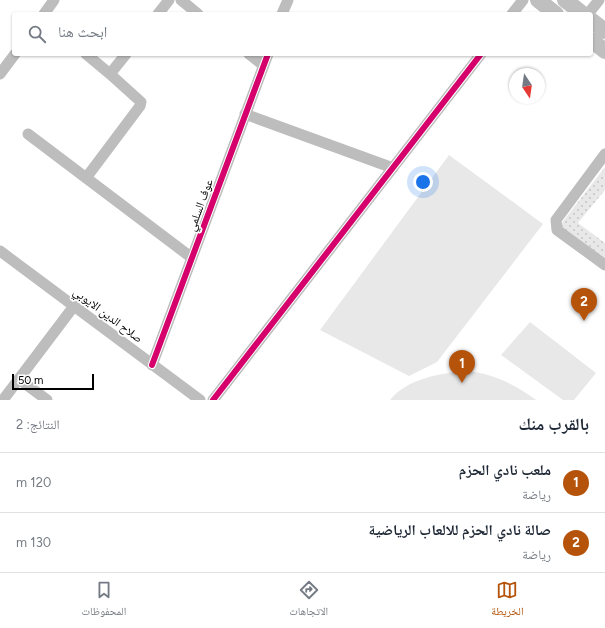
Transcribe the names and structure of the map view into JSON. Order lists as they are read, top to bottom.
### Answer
{
  "streets": {
    "street": ["عوف السلمي", "صلاح الدين الايوبي"]
  },
  "crossings": [
    ["عوف السلمي", "صلاح الدين الايوبي"]
  ],
  "scale_bar": "50 m",
  "north": "bottom",
  "page": {
    "search": "ابحث هنا",
    "pins": ["2", "1"],
    "scale": "50 m",
    "heading": ["بالقرب منك", "النتائج: 2"],
    "list": [
      {
        "mark": "1",
        "name": "ملعب نادي الحزم",
        "note": "رياضة",
        "value": "120 m"
      },
      {
        "mark": "2",
        "name": "صالة نادي الحزم للالعاب الرياضية",
        "note": "رياضة",
        "value": "130 m"
      }
    ],
    "nav": ["الخريطة", "الاتجاهات", "المحفوظات"]
  }
}
